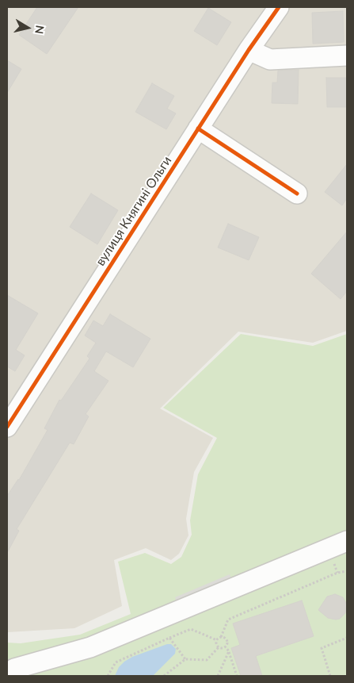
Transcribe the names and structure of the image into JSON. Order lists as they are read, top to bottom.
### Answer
{
  "streets": {
    "street": ["вулиця Княгині Ольги"]
  },
  "north": "right"
}
